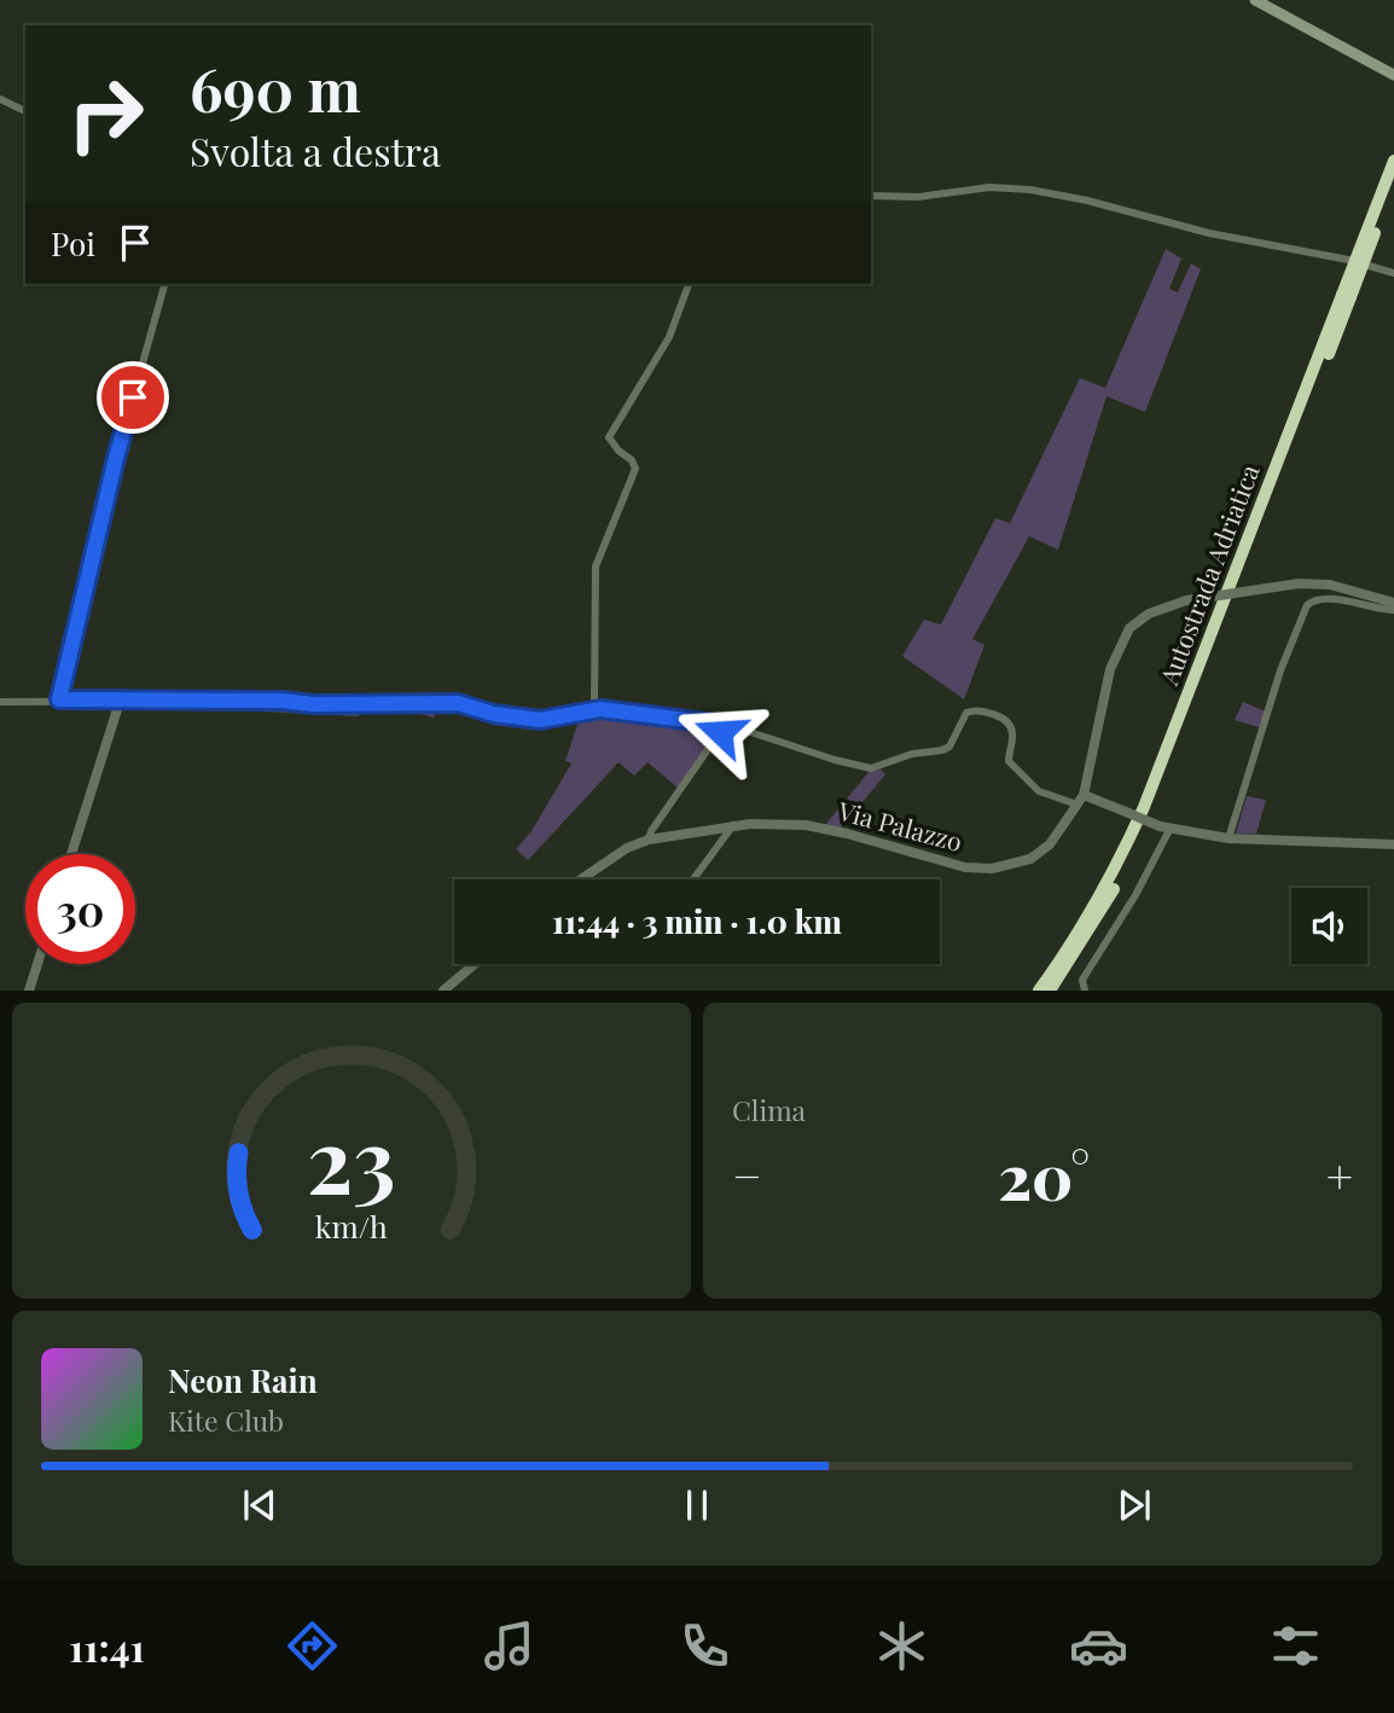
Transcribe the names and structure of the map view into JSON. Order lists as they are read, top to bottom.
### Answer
{
  "streets": {
    "highway": ["Autostrada Adriatica"],
    "street": ["Via Palazzo"]
  },
  "page": {
    "turn": ["690 m", "Svolta a destra"],
    "then": "Poi",
    "limit": "30",
    "trip": "11:44 · 3 min · 1.0 km",
    "tile": "Clima",
    "heat": ["−", "20°", "+"],
    "song": ["Neon Rain", "Kite Club"],
    "tabs": "11:41",
    "gauge": ["23", "km/h"]
  }
}
